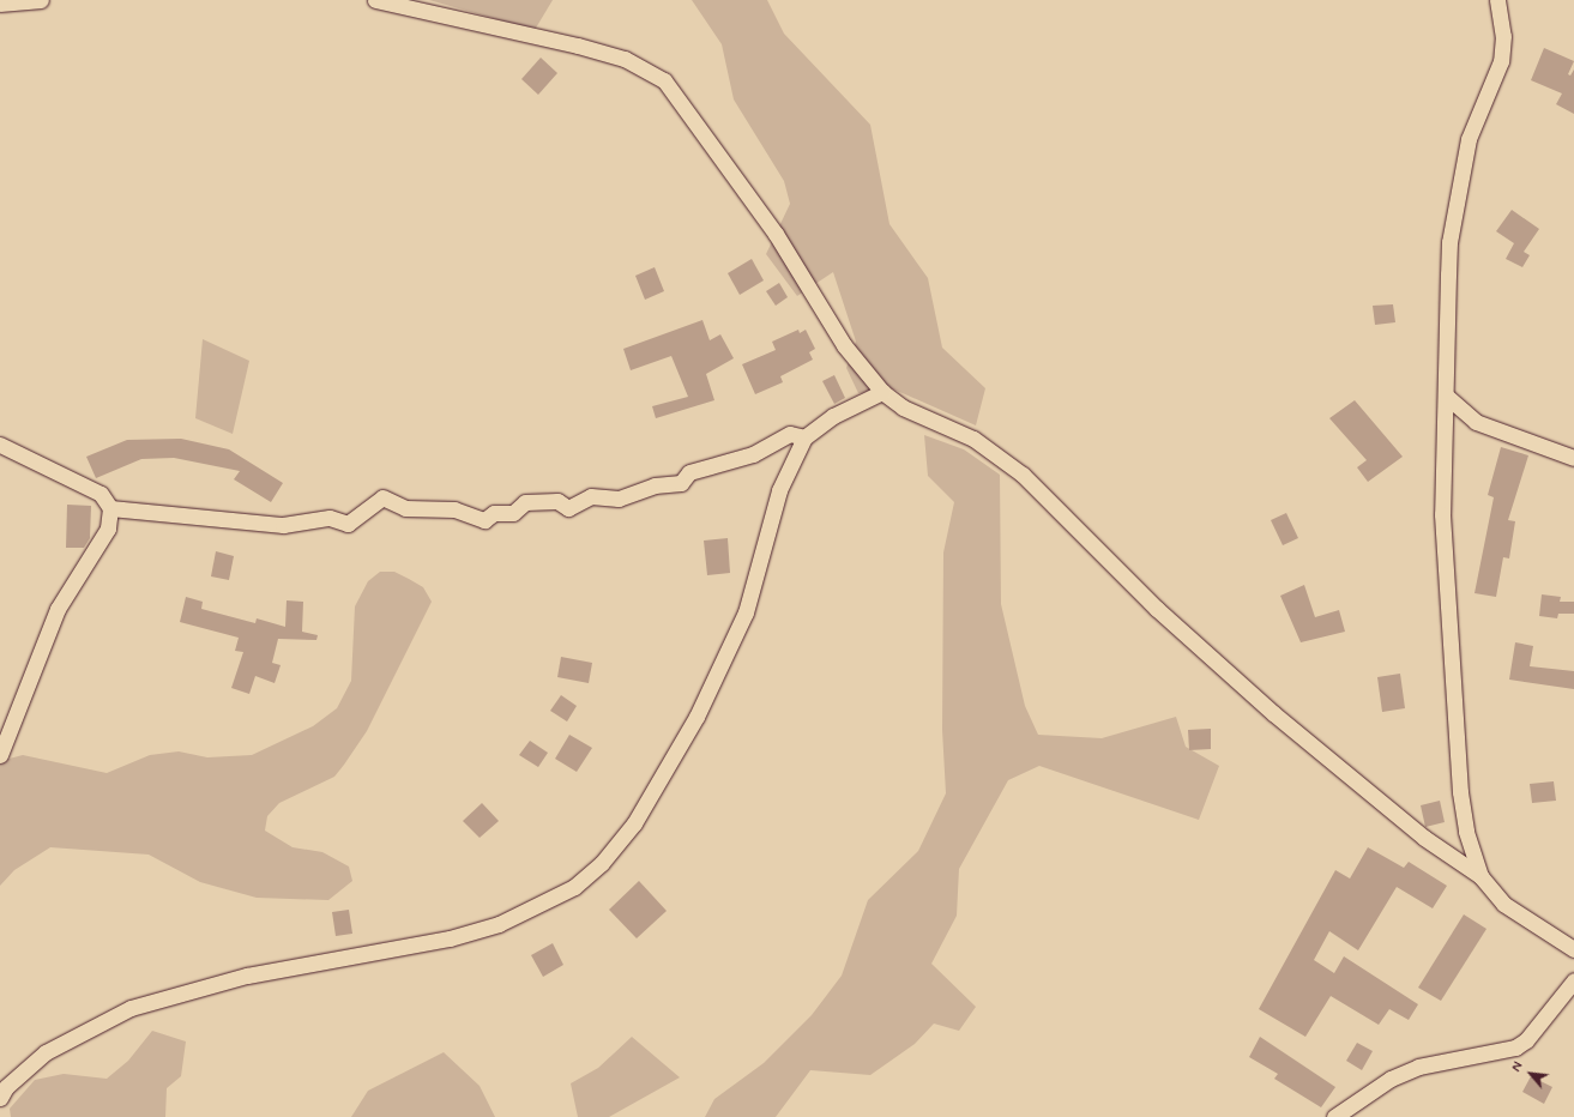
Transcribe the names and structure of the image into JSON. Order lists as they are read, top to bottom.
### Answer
{
  "north": "top left"
}
